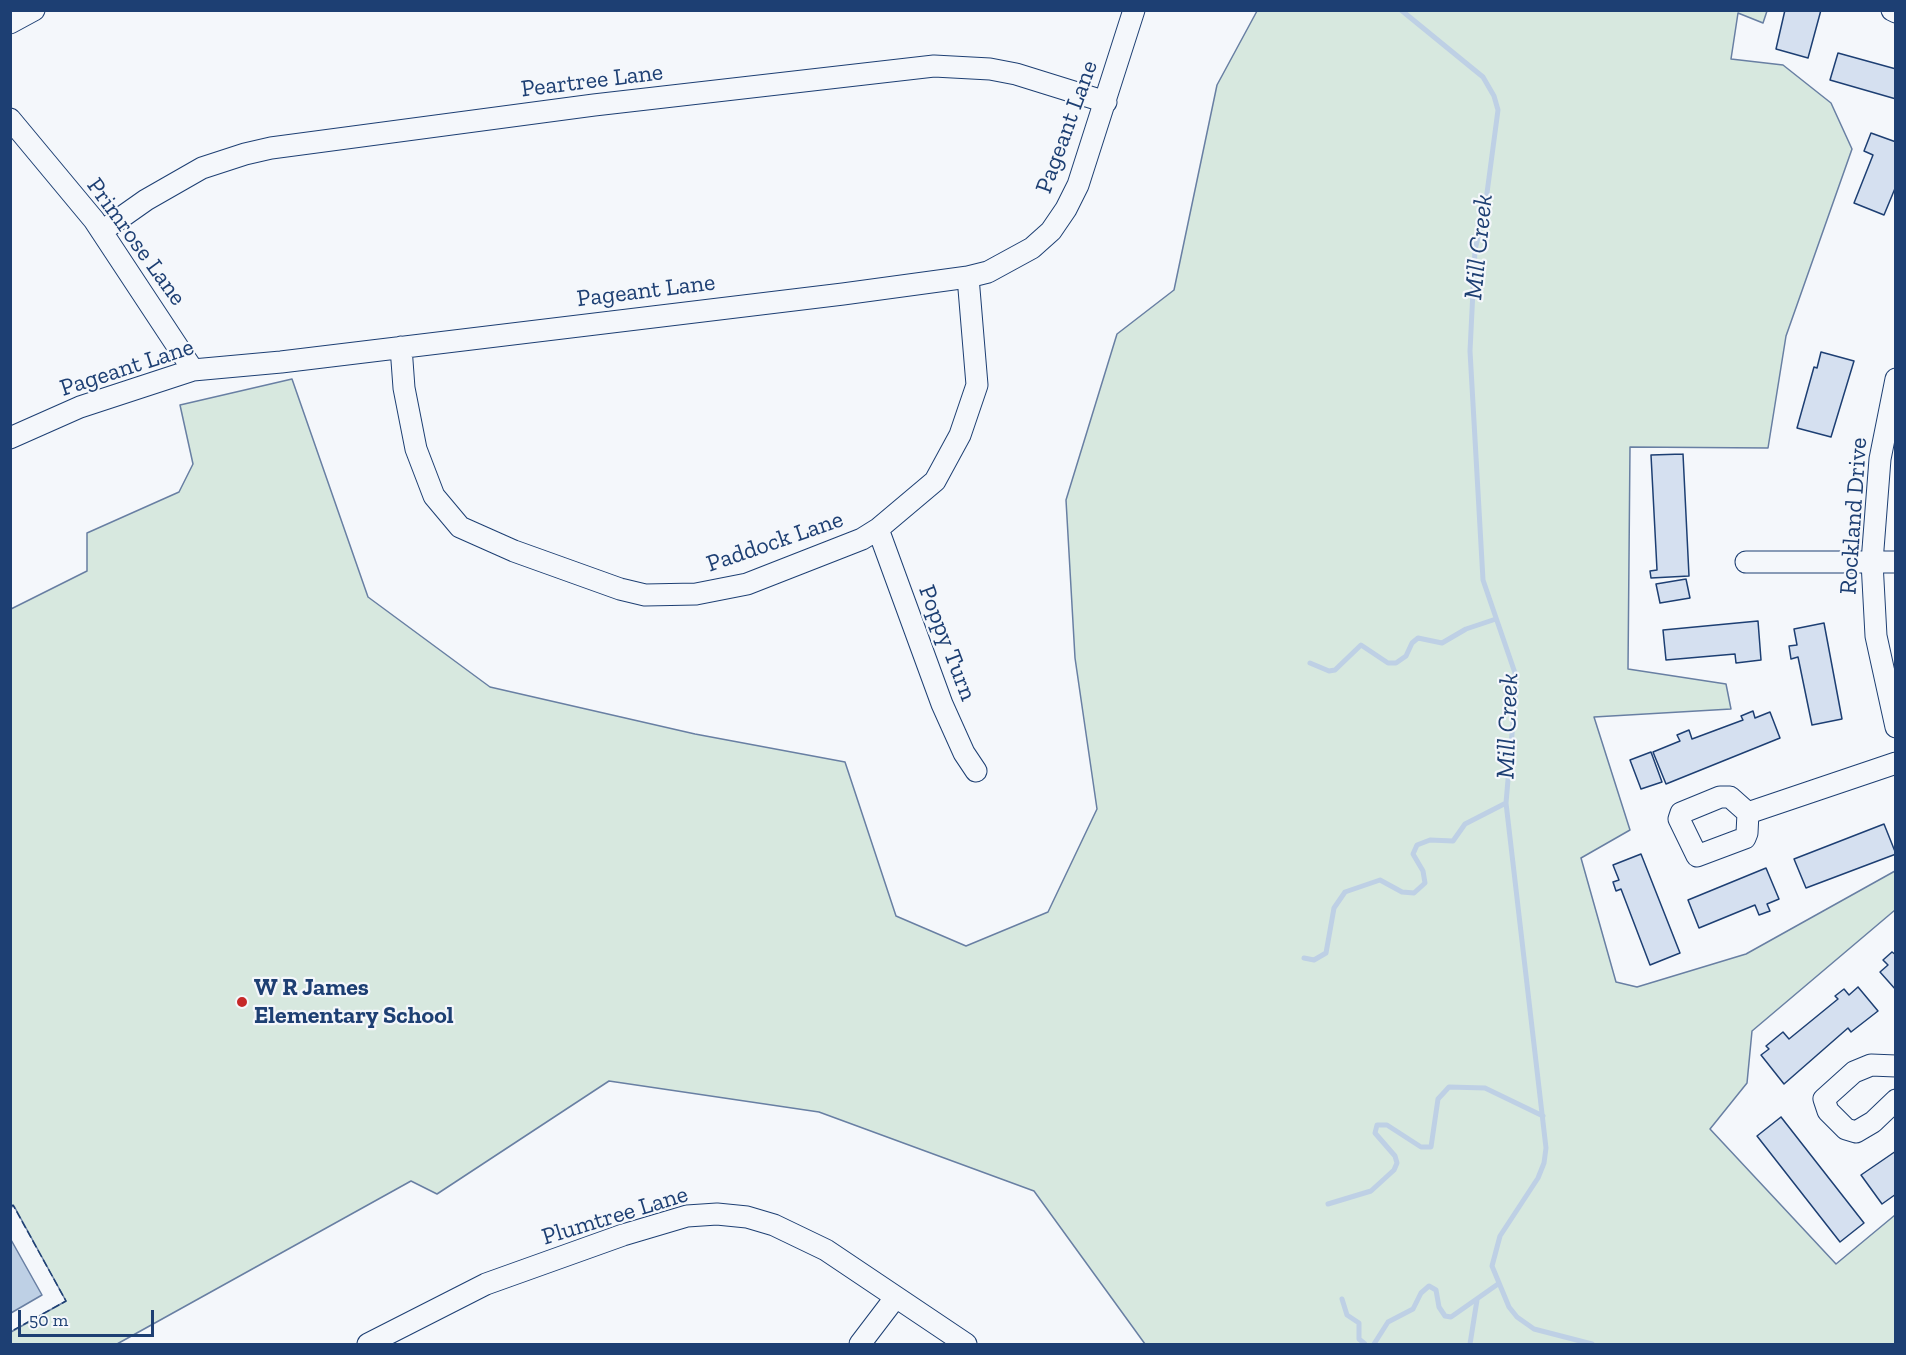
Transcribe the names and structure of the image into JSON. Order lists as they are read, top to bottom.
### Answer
{
  "streets": {
    "street": [
      "Peartree Lane",
      "Pageant Lane",
      "Primrose Lane",
      "Rockland Drive",
      "Paddock Lane",
      "Poppy Turn",
      "Plumtree Lane"
    ]
  },
  "crossings": [
    ["Peartree Lane", "Pageant Lane"],
    ["Peartree Lane", "Primrose Lane"],
    ["Pageant Lane", "Primrose Lane"],
    ["Pageant Lane", "Paddock Lane"],
    ["Paddock Lane", "Poppy Turn"]
  ],
  "water": ["Mill Creek"],
  "places": ["W R James Elementary School"],
  "scale_bar": "50 m"
}
